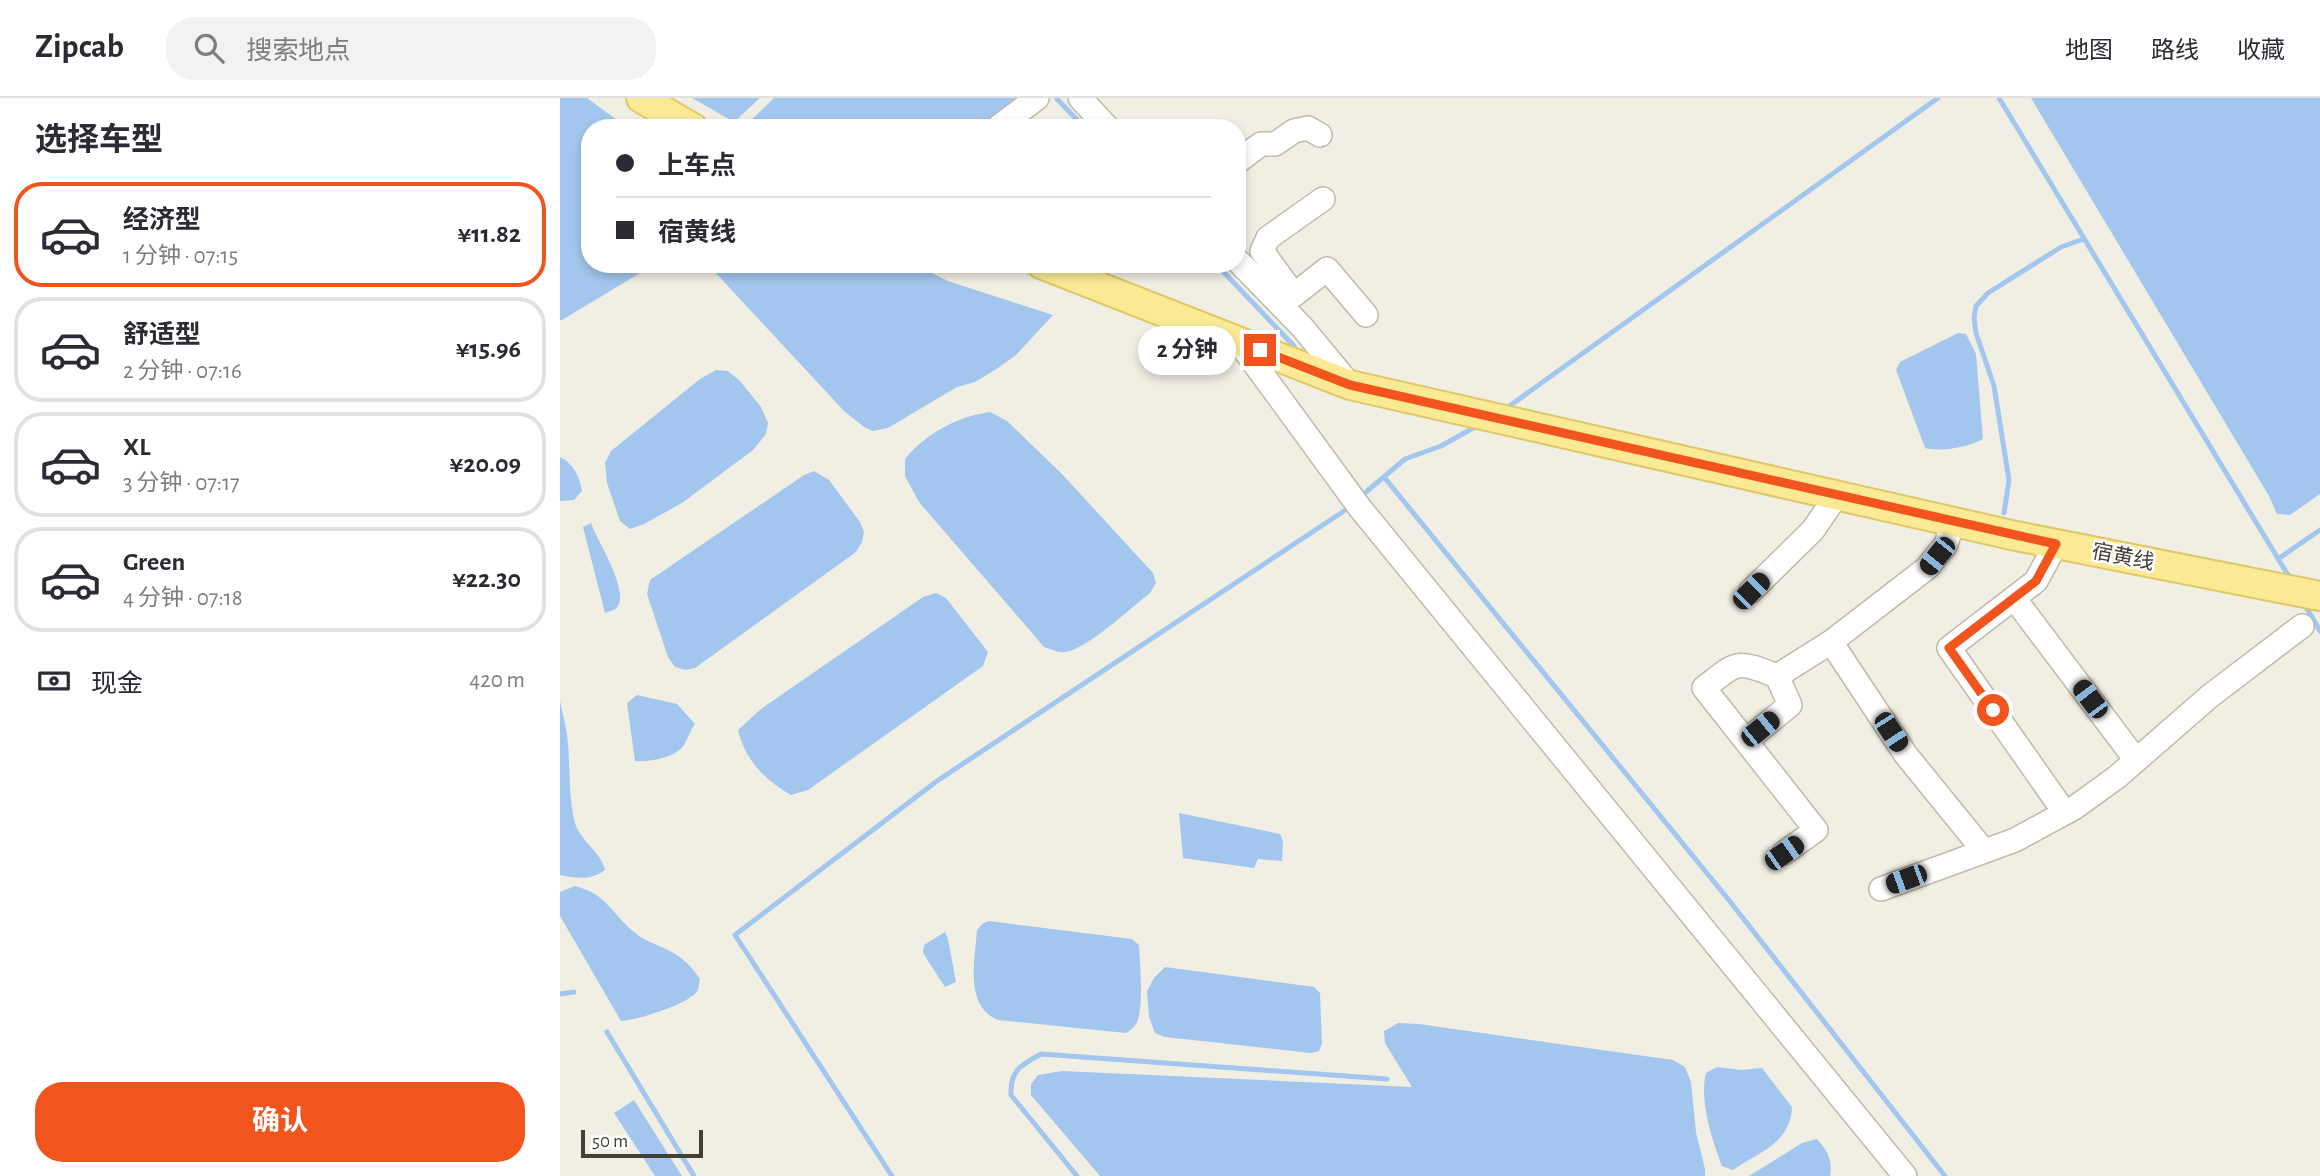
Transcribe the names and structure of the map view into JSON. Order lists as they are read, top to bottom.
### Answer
{
  "streets": {
    "main road": ["宿黄线"]
  },
  "scale_bar": "50 m",
  "page": {
    "header": "Zipcab",
    "search": "搜索地点",
    "nav": ["地图", "路线", "收藏"],
    "heading": "选择车型",
    "banner": ["上车点", "宿黄线"],
    "list": [
      {
        "name": "经济型",
        "note": "1 分钟 · 07:15",
        "value": "¥11.82"
      },
      {
        "name": "舒适型",
        "note": "2 分钟 · 07:16",
        "value": "¥15.96"
      },
      {
        "name": "XL",
        "note": "3 分钟 · 07:17",
        "value": "¥20.09"
      },
      {
        "name": "Green",
        "note": "4 分钟 · 07:18",
        "value": "¥22.30"
      }
    ],
    "bubble": "2 分钟",
    "pay": ["现金", "420 m"],
    "buttons": "确认",
    "scale": "50 m"
  }
}
